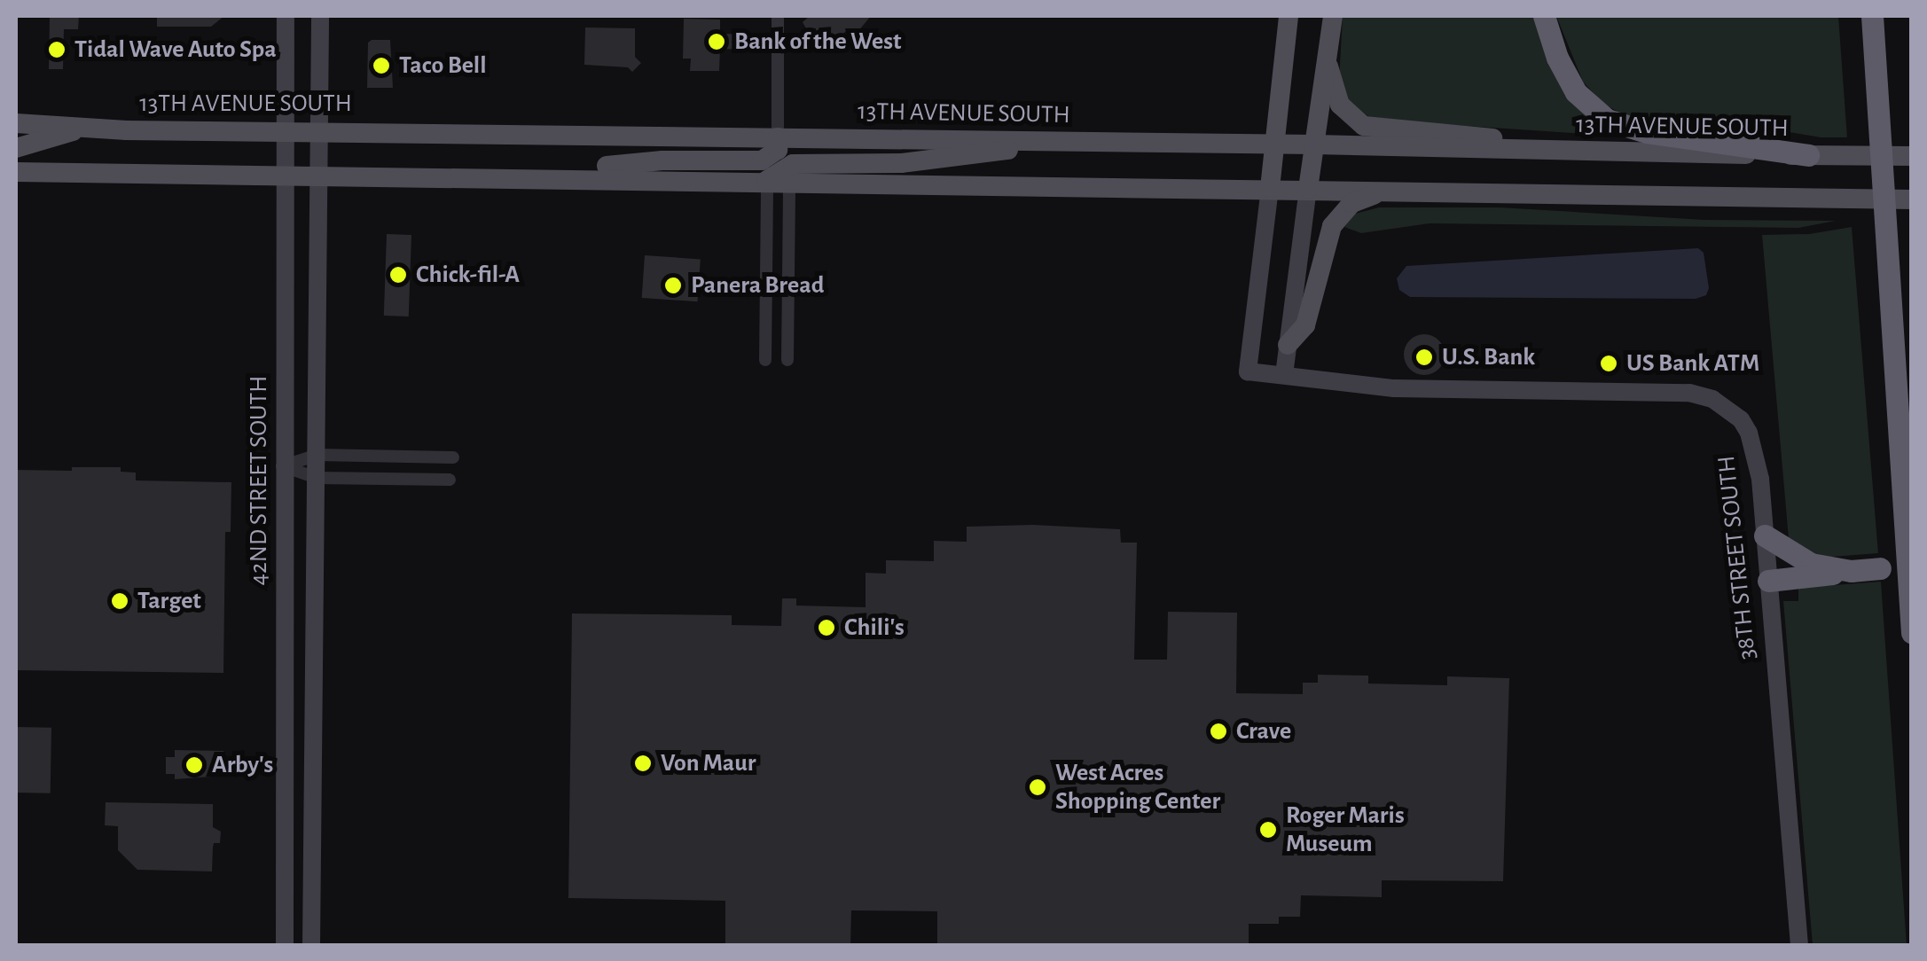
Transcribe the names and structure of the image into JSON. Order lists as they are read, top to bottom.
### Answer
{
  "streets": {
    "main road": ["13TH AVENUE SOUTH", "42ND STREET SOUTH", "38TH STREET SOUTH"]
  },
  "crossings": [
    ["13TH AVENUE SOUTH", "42ND STREET SOUTH"],
    ["13TH AVENUE SOUTH", "38TH STREET SOUTH"]
  ],
  "places": [
    "Bank of the West",
    "Tidal Wave Auto Spa",
    "Taco Bell",
    "Chick-fil-A",
    "Panera Bread",
    "U.S. Bank",
    "US Bank ATM",
    "Target",
    "Chili's",
    "Crave",
    "Von Maur",
    "Arby's",
    "West Acres Shopping Center",
    "Roger Maris Museum"
  ]
}
